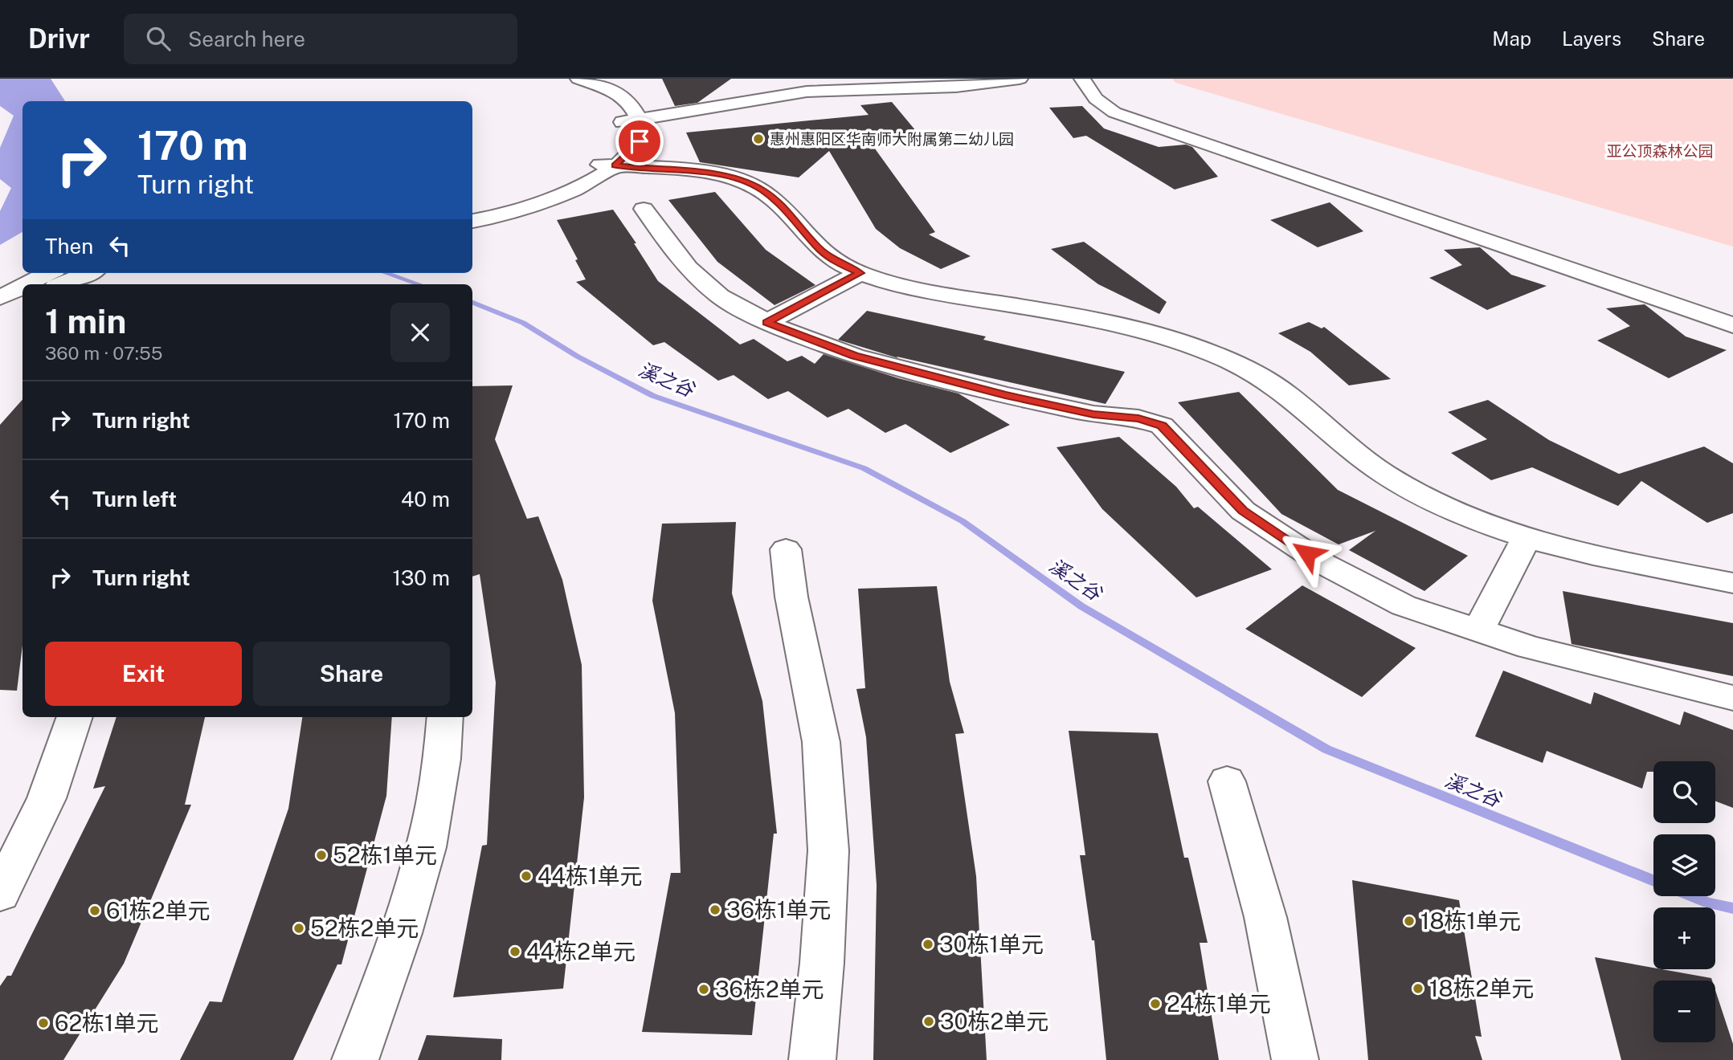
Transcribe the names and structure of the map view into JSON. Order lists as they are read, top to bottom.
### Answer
{
  "water": ["溪之谷"],
  "parks": ["亚公顶森林公园"],
  "places": [
    "惠州惠阳区华南师大附属第二幼儿园",
    "52栋1单元",
    "44栋1单元",
    "36栋1单元",
    "61栋2单元",
    "18栋1单元",
    "52栋2单元",
    "30栋1单元",
    "44栋2单元",
    "18栋2单元",
    "36栋2单元",
    "24栋1单元",
    "30栋2单元",
    "62栋1单元"
  ],
  "page": {
    "header": "Drivr",
    "search": "Search here",
    "nav": ["Map", "Layers", "Share"],
    "turn": ["170 m", "Turn right"],
    "then": "Then",
    "heading": ["1 min", "360 m · 07:55"],
    "list": [
      {
        "name": "Turn right",
        "value": "170 m"
      },
      {
        "name": "Turn left",
        "value": "40 m"
      },
      {
        "name": "Turn right",
        "value": "130 m"
      }
    ],
    "buttons": ["Exit", "Share"],
    "map_buttons": ["+", "−"]
  }
}
